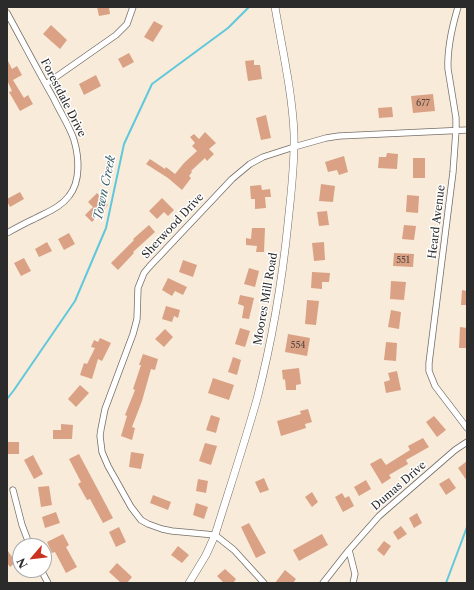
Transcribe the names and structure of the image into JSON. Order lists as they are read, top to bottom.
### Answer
{
  "streets": {
    "street": [
      "Forestdale Drive",
      "Heard Avenue",
      "Sherwood Drive",
      "Moores Mill Road",
      "Dumas Drive"
    ]
  },
  "crossings": [
    ["Heard Avenue", "Sherwood Drive"],
    ["Sherwood Drive", "Moores Mill Road"]
  ],
  "water": ["Town Creek"],
  "house_numbers": ["677", "551", "554"],
  "north": "bottom left"
}
